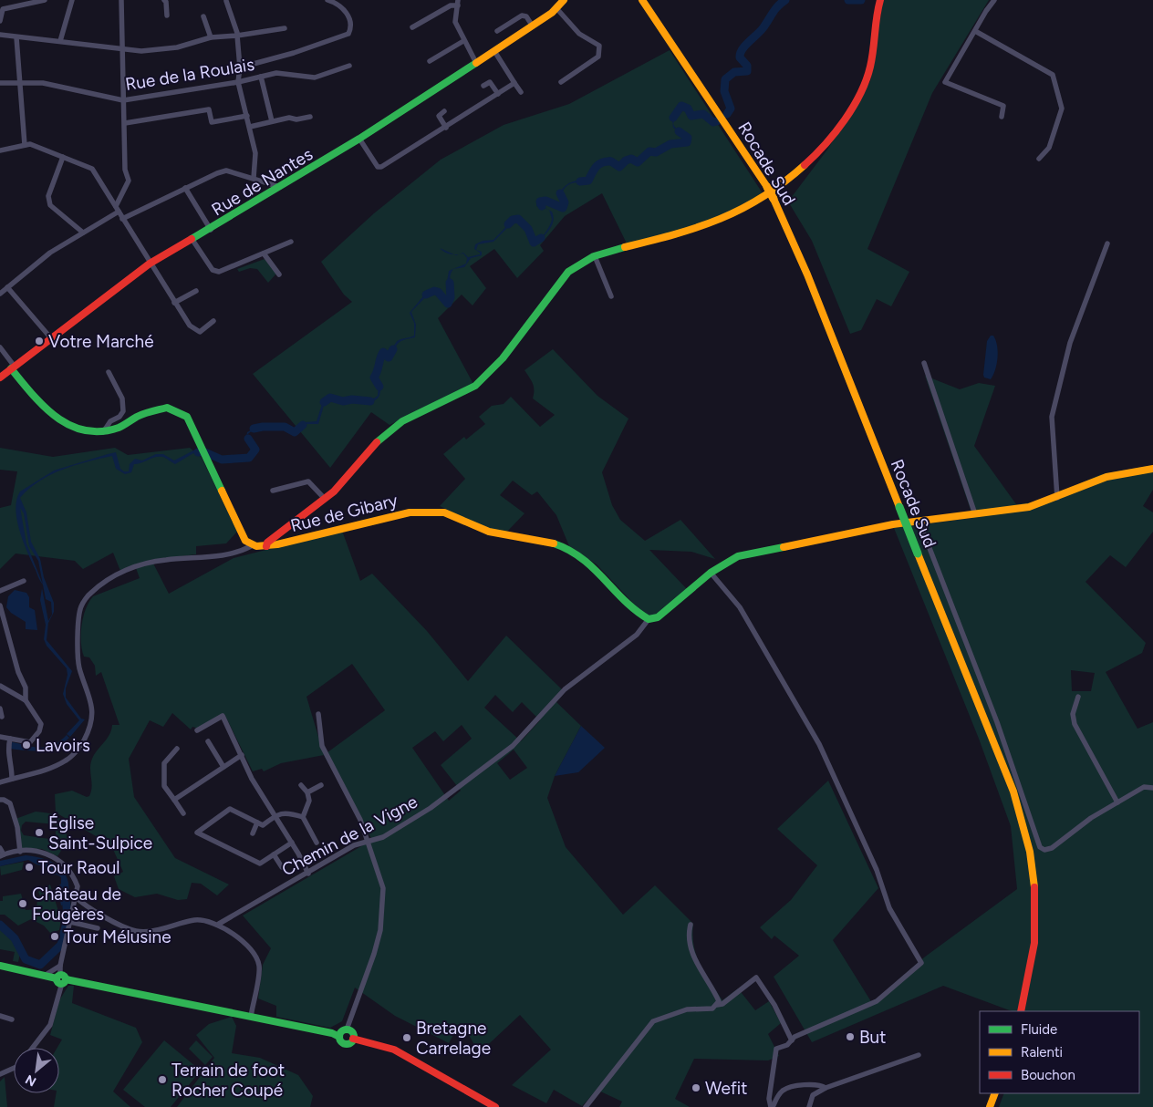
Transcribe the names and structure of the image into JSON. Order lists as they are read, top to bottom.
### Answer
{
  "streets": {
    "main road": ["Rocade Sud", "Rue de Nantes", "Rue de Gibary"],
    "street": ["Rue de la Roulais", "Chemin de la Vigne"]
  },
  "crossings": [
    ["Rue de Gibary", "Chemin de la Vigne"]
  ],
  "places": [
    "Votre Marché",
    "Lavoirs",
    "Église Saint-Sulpice",
    "Tour Raoul",
    "Château de Fougères",
    "Tour Mélusine",
    "But",
    "Bretagne Carrelage",
    "Terrain de foot Rocher Coupé",
    "Wefit"
  ],
  "legend": ["Fluide", "Ralenti", "Bouchon"],
  "north": "bottom left"
}
